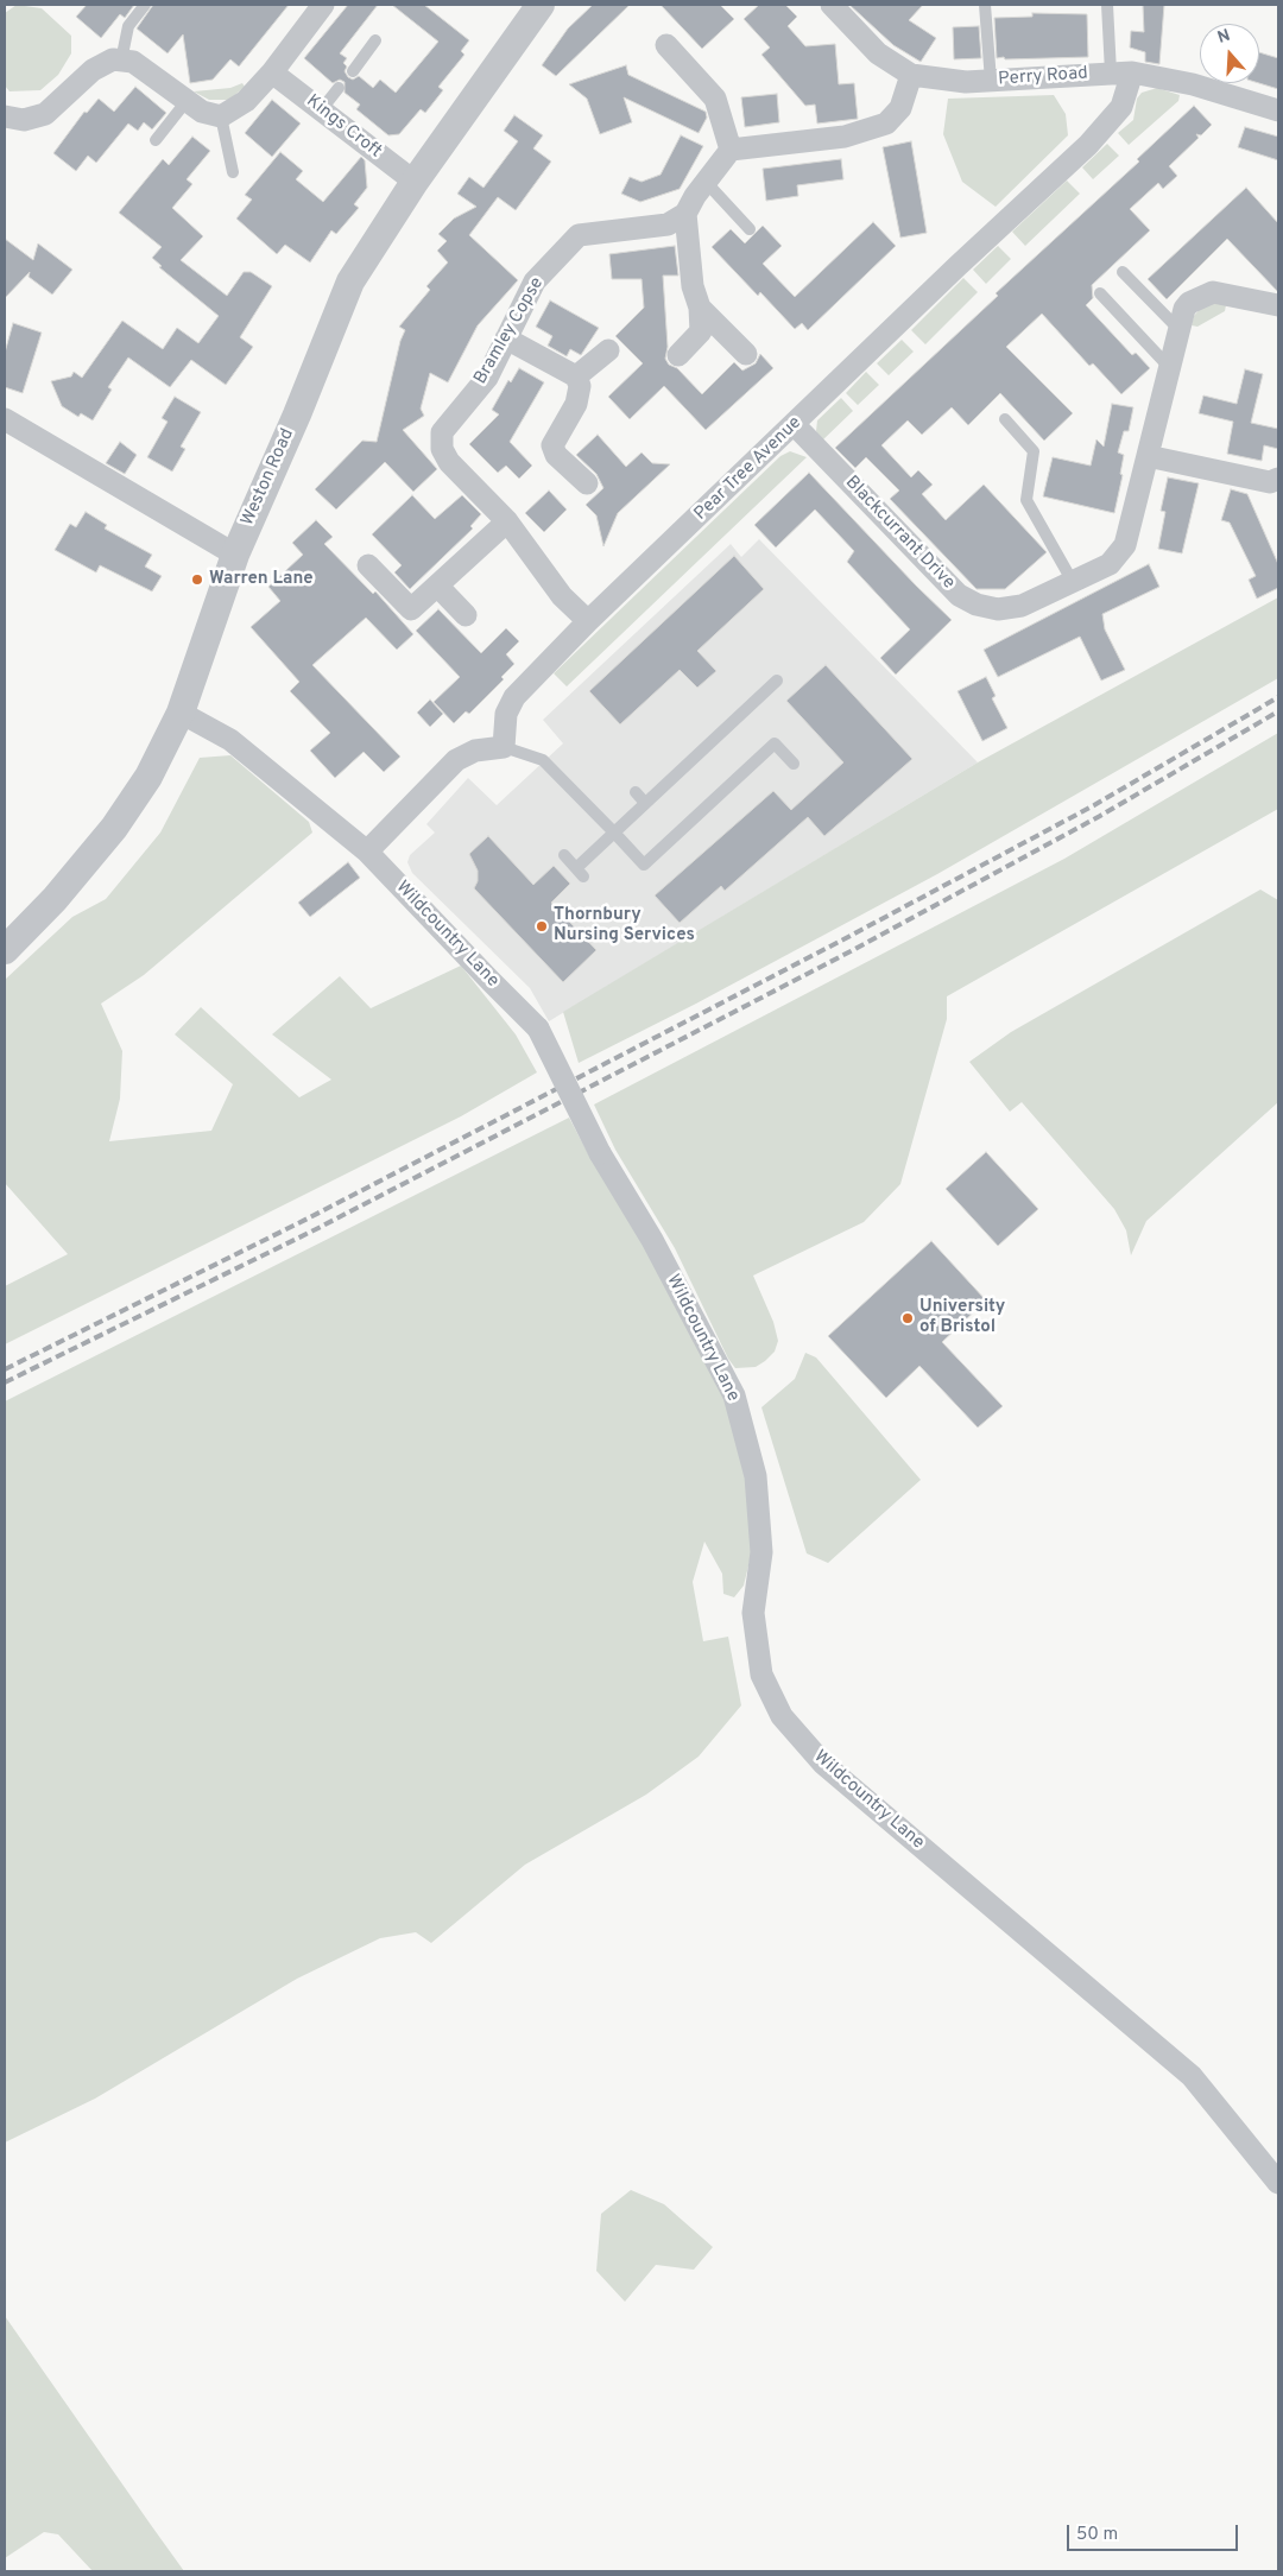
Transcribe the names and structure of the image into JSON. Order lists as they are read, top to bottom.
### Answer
{
  "streets": {
    "street": [
      "Perry Road",
      "Kings Croft",
      "Bramley Copse",
      "Pear Tree Avenue",
      "Weston Road",
      "Blackcurrant Drive",
      "Wildcountry Lane"
    ]
  },
  "crossings": [
    ["Perry Road", "Pear Tree Avenue"],
    ["Kings Croft", "Weston Road"],
    ["Bramley Copse", "Pear Tree Avenue"],
    ["Pear Tree Avenue", "Blackcurrant Drive"],
    ["Weston Road", "Wildcountry Lane"]
  ],
  "places": ["Warren Lane", "Thornbury Nursing Services", "University of Bristol"],
  "scale_bar": "50 m",
  "north": "top"
}
